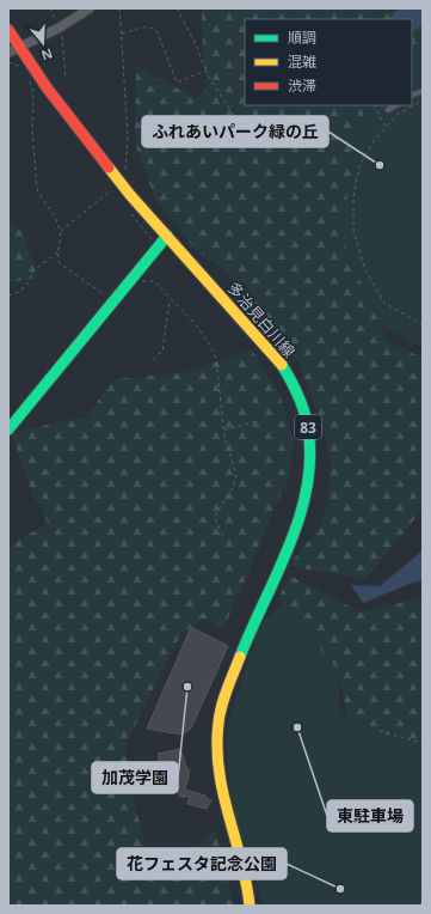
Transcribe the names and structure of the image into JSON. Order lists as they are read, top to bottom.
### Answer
{
  "streets": {
    "main road": ["多治見白川線", "83"]
  },
  "places": [
    "ふれあいパーク緑の丘",
    "加茂学園",
    "東駐車場",
    "花フェスタ記念公園"
  ],
  "legend": ["順調", "混雑", "渋滞"],
  "north": "bottom"
}
